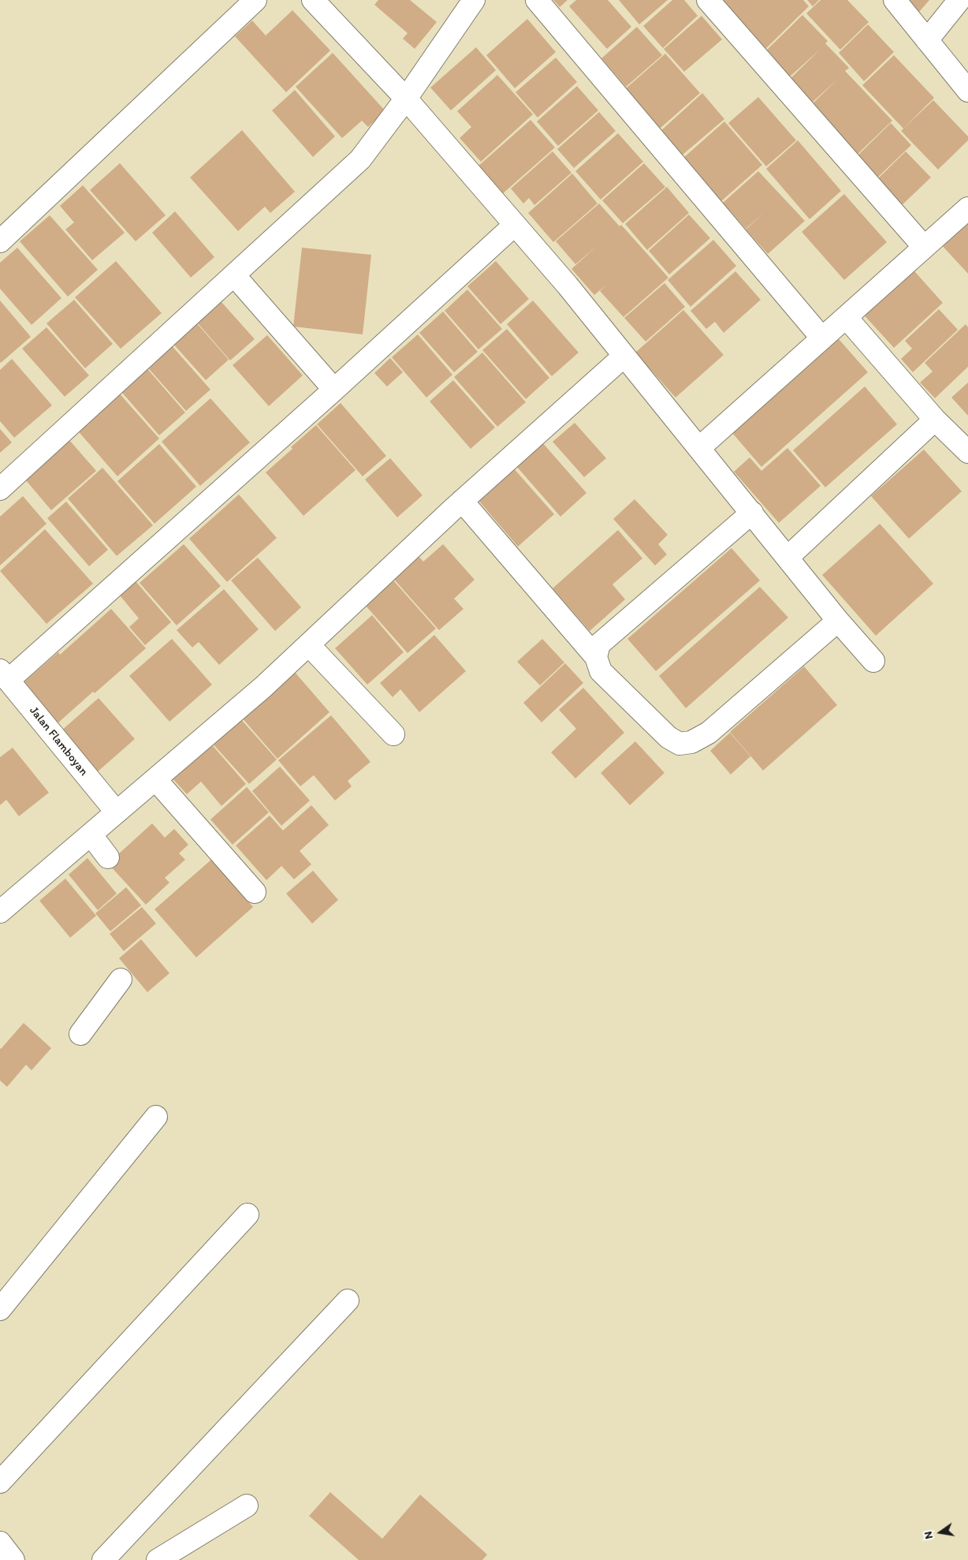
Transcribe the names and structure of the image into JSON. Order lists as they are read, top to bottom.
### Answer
{
  "streets": {
    "street": ["Jalan Flamboyan"]
  },
  "north": "left"
}
